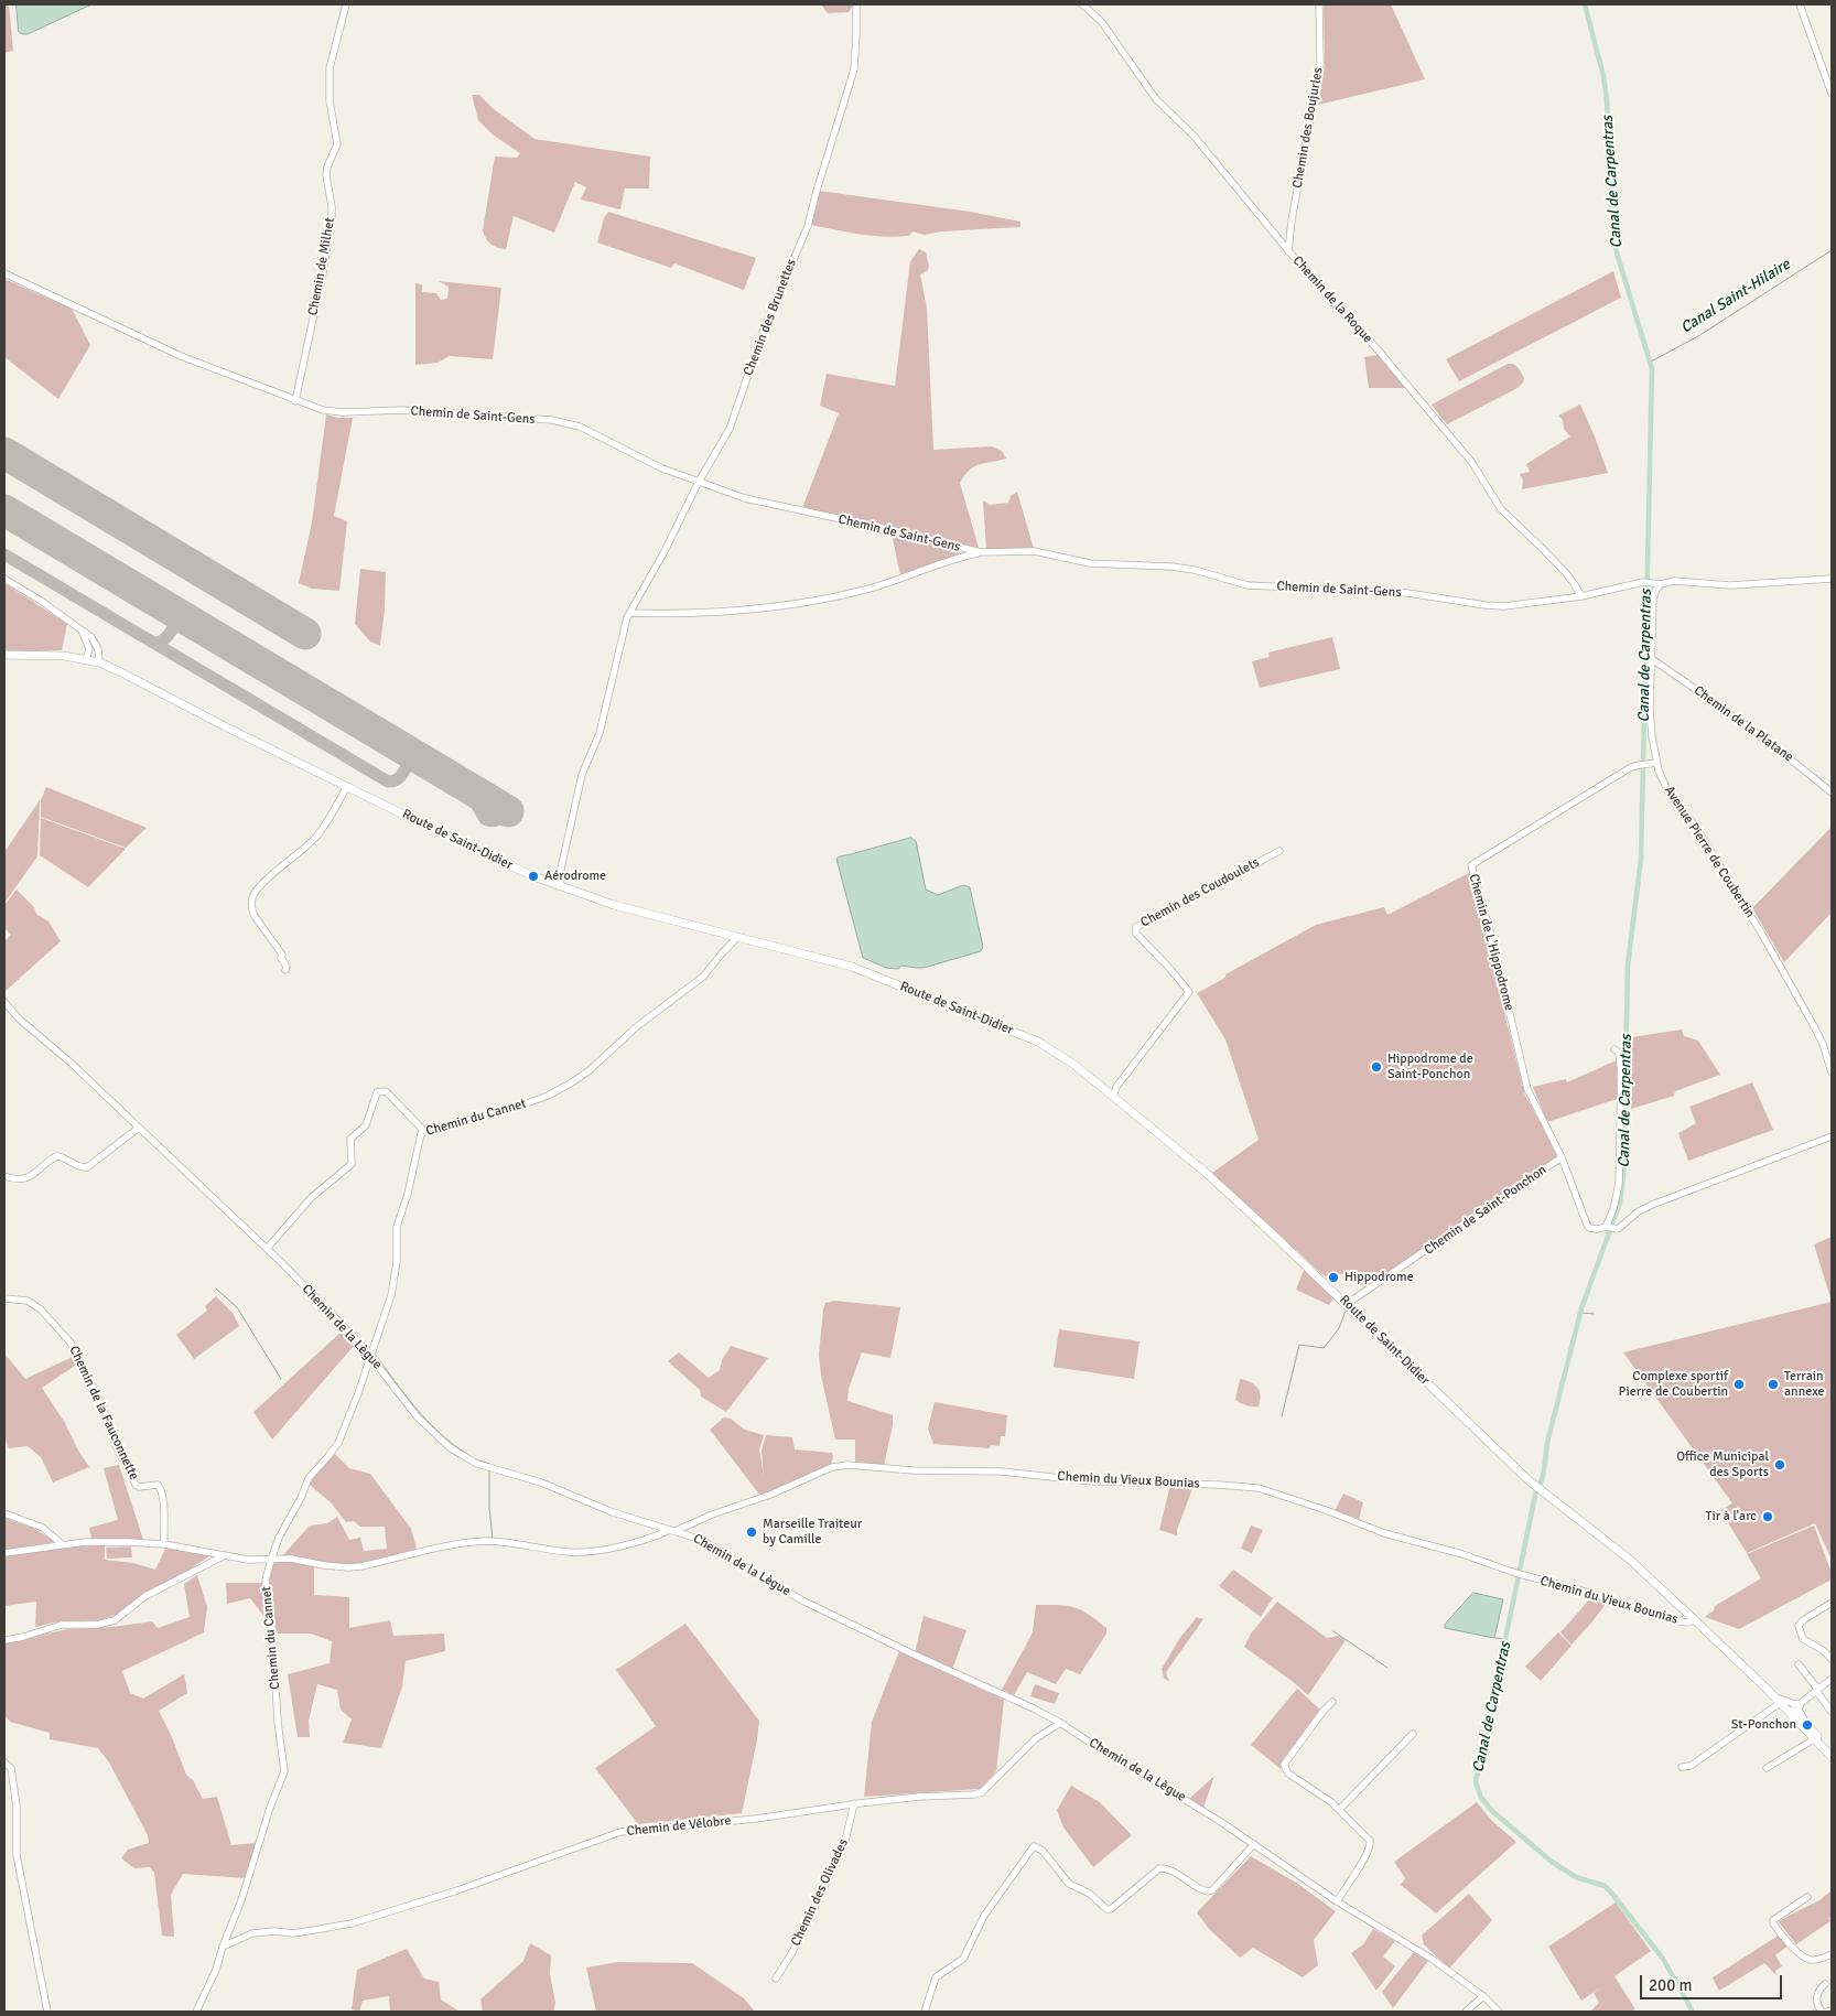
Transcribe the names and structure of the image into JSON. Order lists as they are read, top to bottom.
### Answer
{
  "streets": {
    "main road": ["Route de Saint-Didier"],
    "street": [
      "Chemin des Boujurles",
      "Chemin de Milhet",
      "Chemin de la Roque",
      "Chemin des Brunettes",
      "Chemin de Saint-Gens",
      "Chemin de la Platane",
      "Avenue Pierre de Coubertin",
      "Chemin des Coudoulets",
      "Chemin de L'Hippodrome",
      "Chemin du Cannet",
      "Chemin de Saint-Ponchon",
      "Chemin de la Lègue",
      "Chemin de la Fauconnette",
      "Chemin du Vieux Bounias",
      "Chemin de Vélobre",
      "Chemin des Olivades"
    ]
  },
  "crossings": [
    ["Chemin des Boujurles", "Chemin de la Roque"],
    ["Chemin de Milhet", "Chemin de Saint-Gens"],
    ["Chemin de la Roque", "Chemin de Saint-Gens"],
    ["Chemin des Brunettes", "Chemin de Saint-Gens"],
    ["Chemin des Brunettes", "Route de Saint-Didier"],
    ["Chemin de Saint-Gens", "Avenue Pierre de Coubertin"],
    ["Chemin de la Platane", "Avenue Pierre de Coubertin"],
    ["Route de Saint-Didier", "Chemin des Coudoulets"],
    ["Route de Saint-Didier", "Chemin du Cannet"],
    ["Route de Saint-Didier", "Chemin de Saint-Ponchon"],
    ["Route de Saint-Didier", "Chemin du Vieux Bounias"],
    ["Avenue Pierre de Coubertin", "Chemin de L'Hippodrome"],
    ["Chemin de L'Hippodrome", "Chemin de Saint-Ponchon"],
    ["Chemin du Cannet", "Chemin de la Lègue"],
    ["Chemin du Cannet", "Chemin du Vieux Bounias"],
    ["Chemin du Cannet", "Chemin de Vélobre"],
    ["Chemin de la Lègue", "Chemin du Vieux Bounias"],
    ["Chemin de la Lègue", "Chemin de Vélobre"],
    ["Chemin de la Fauconnette", "Chemin du Vieux Bounias"],
    ["Chemin de Vélobre", "Chemin des Olivades"]
  ],
  "water": ["Canal de Carpentras", "Canal Saint-Hilaire"],
  "places": [
    "Aérodrome",
    "Hippodrome de Saint-Ponchon",
    "Hippodrome",
    "Complexe sportif Pierre de Coubertin",
    "Terrain annexe",
    "Office Municipal des Sports",
    "Tir à l'arc",
    "Marseille Traiteur by Camille",
    "St-Ponchon"
  ],
  "scale_bar": "200 m"
}
